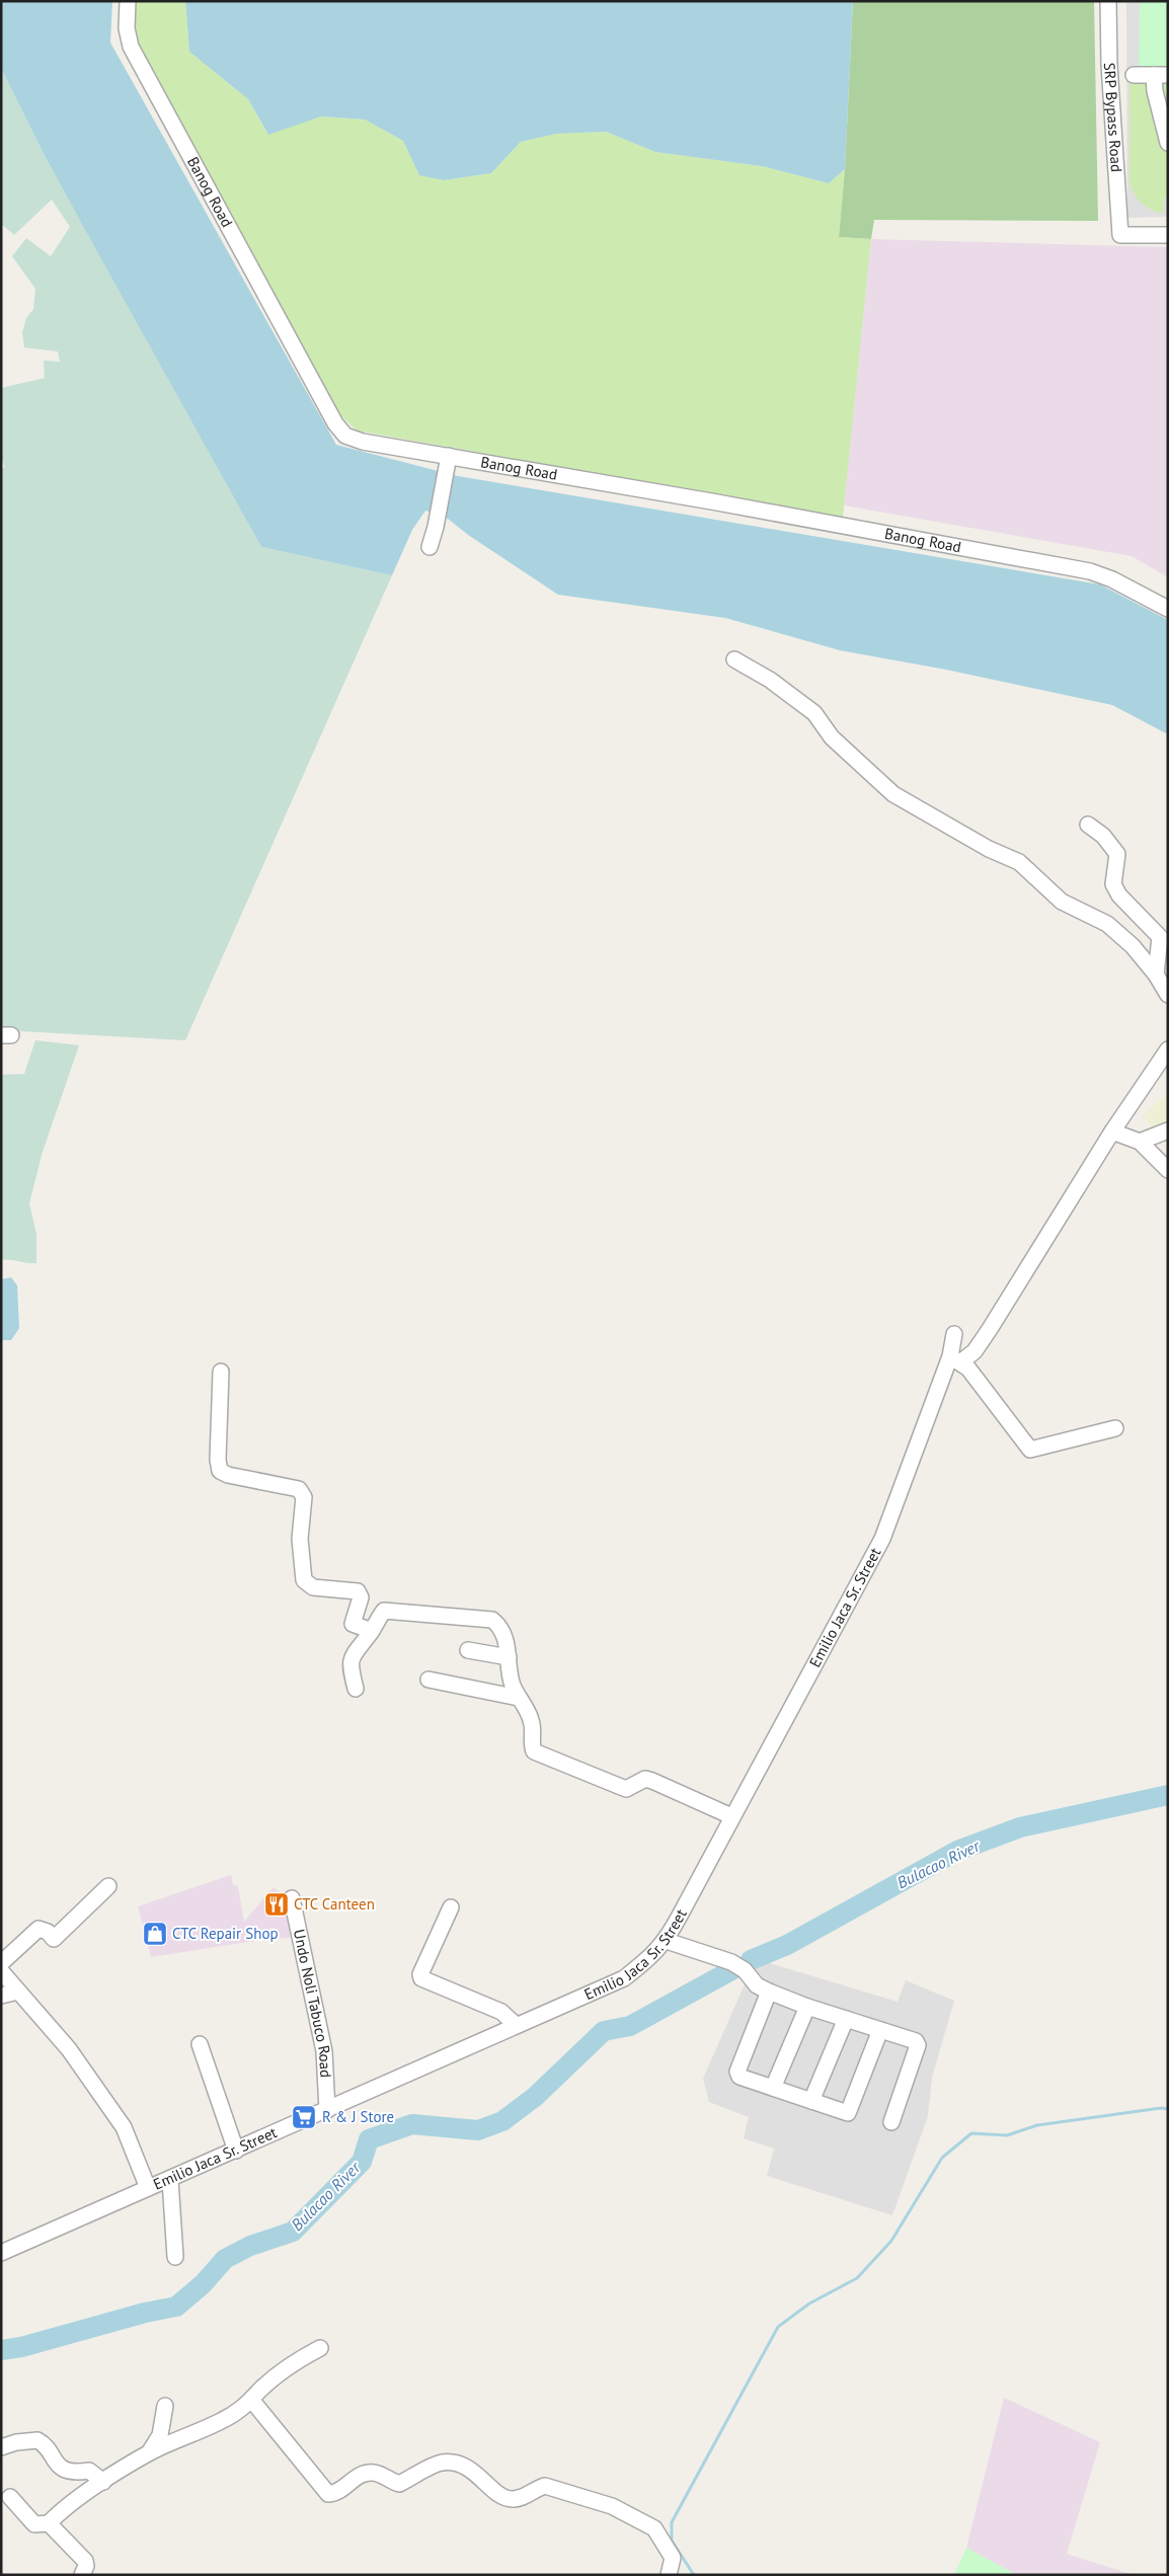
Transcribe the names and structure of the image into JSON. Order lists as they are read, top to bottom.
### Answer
{
  "streets": {
    "street": [
      "SRP Bypass Road",
      "Banog Road",
      "Emilio Jaca Sr. Street",
      "Undo Noli Tabuco Road"
    ]
  },
  "crossings": [
    ["Emilio Jaca Sr. Street", "Undo Noli Tabuco Road"]
  ],
  "water": ["Bulacao River"],
  "places": {
    "restaurant": ["CTC Canteen"],
    "shop": ["CTC Repair Shop"],
    "supermarket": ["R & J Store"]
  }
}
